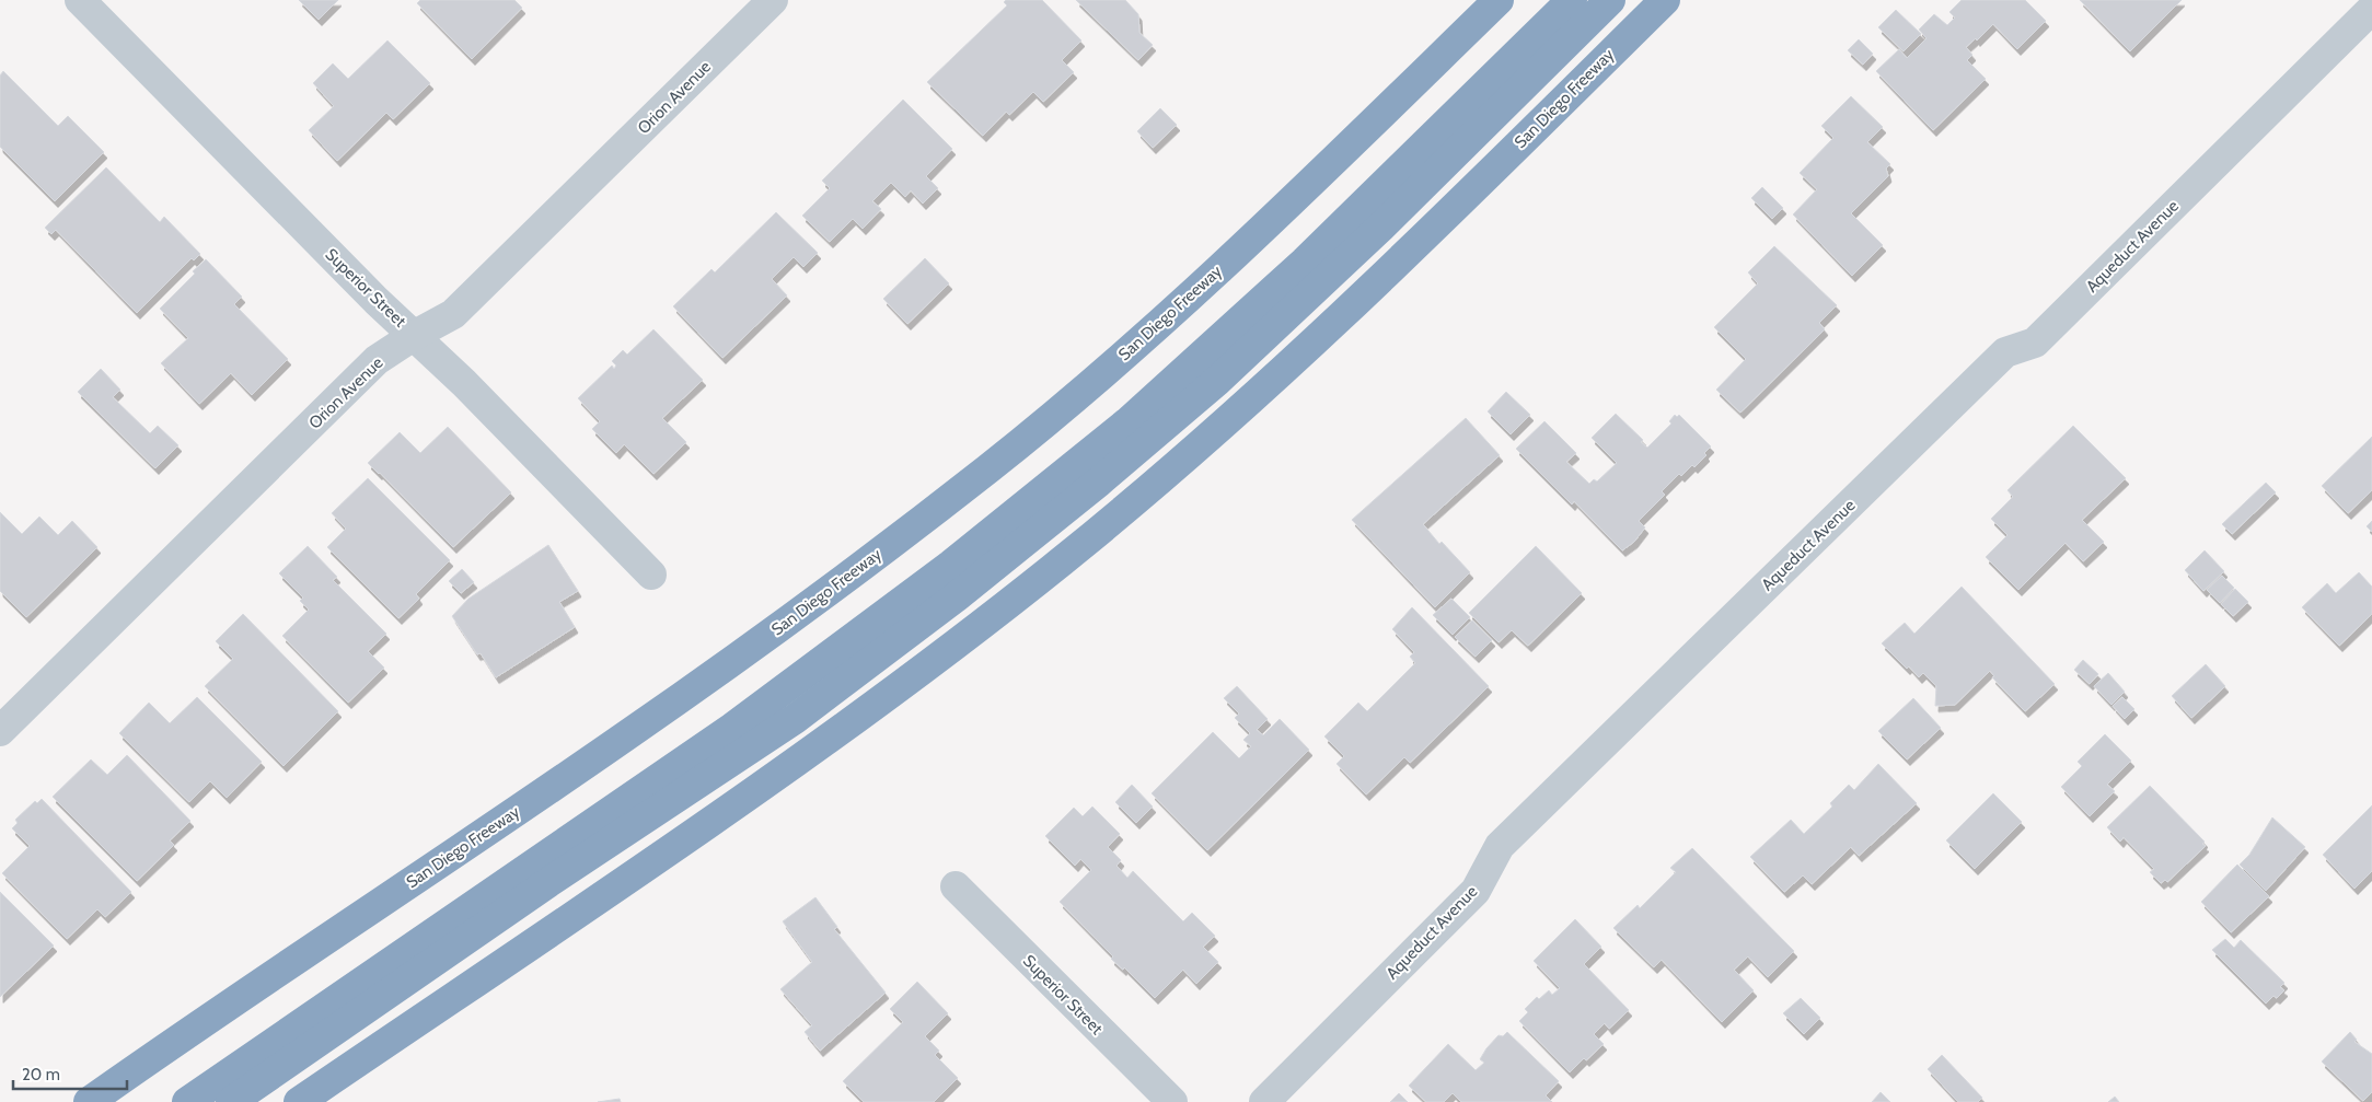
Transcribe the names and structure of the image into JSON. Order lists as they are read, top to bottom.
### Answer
{
  "streets": {
    "highway": ["San Diego Freeway"],
    "street": ["Orion Avenue", "Aqueduct Avenue", "Superior Street"]
  },
  "crossings": [
    ["Orion Avenue", "Superior Street"]
  ],
  "scale_bar": "20 m"
}
